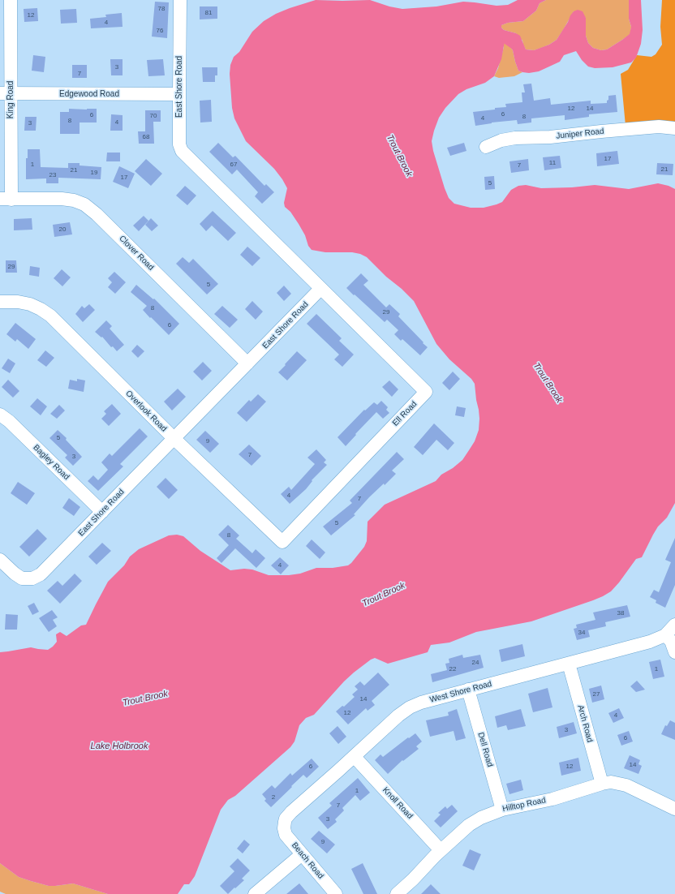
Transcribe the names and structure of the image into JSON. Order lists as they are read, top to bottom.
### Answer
{
  "streets": {
    "street": [
      "East Shore Road",
      "Edgewood Road",
      "King Road",
      "Juniper Road",
      "Clover Road",
      "Overlook Road",
      "Ell Road",
      "Bagley Road",
      "West Shore Road",
      "Arch Road",
      "Dell Road",
      "Knoll Road",
      "Hilltop Road",
      "Beach Road"
    ]
  },
  "crossings": [
    ["East Shore Road", "Edgewood Road"],
    ["East Shore Road", "Clover Road"],
    ["East Shore Road", "Overlook Road"],
    ["East Shore Road", "Ell Road"],
    ["East Shore Road", "Bagley Road"],
    ["Edgewood Road", "King Road"],
    ["King Road", "Clover Road"],
    ["Overlook Road", "Ell Road"],
    ["West Shore Road", "Arch Road"],
    ["West Shore Road", "Dell Road"],
    ["West Shore Road", "Knoll Road"],
    ["West Shore Road", "Beach Road"],
    ["Arch Road", "Hilltop Road"],
    ["Dell Road", "Hilltop Road"],
    ["Knoll Road", "Hilltop Road"]
  ],
  "water": ["Trout Brook", "Lake Holbrook"],
  "house_numbers": [
    "78",
    "81",
    "12",
    "4",
    "76",
    "3",
    "7",
    "12",
    "14",
    "6",
    "6",
    "70",
    "8",
    "4",
    "8",
    "4",
    "3",
    "68",
    "17",
    "11",
    "1",
    "67",
    "7",
    "21",
    "21",
    "19",
    "23",
    "17",
    "5",
    "20",
    "29",
    "5",
    "8",
    "29",
    "6",
    "5",
    "9",
    "7",
    "3",
    "4",
    "7",
    "5",
    "8",
    "4",
    "38",
    "34",
    "24",
    "22",
    "1",
    "27",
    "14",
    "12",
    "4",
    "3",
    "6",
    "14",
    "6",
    "12",
    "1",
    "2",
    "7",
    "3",
    "9"
  ]
}
